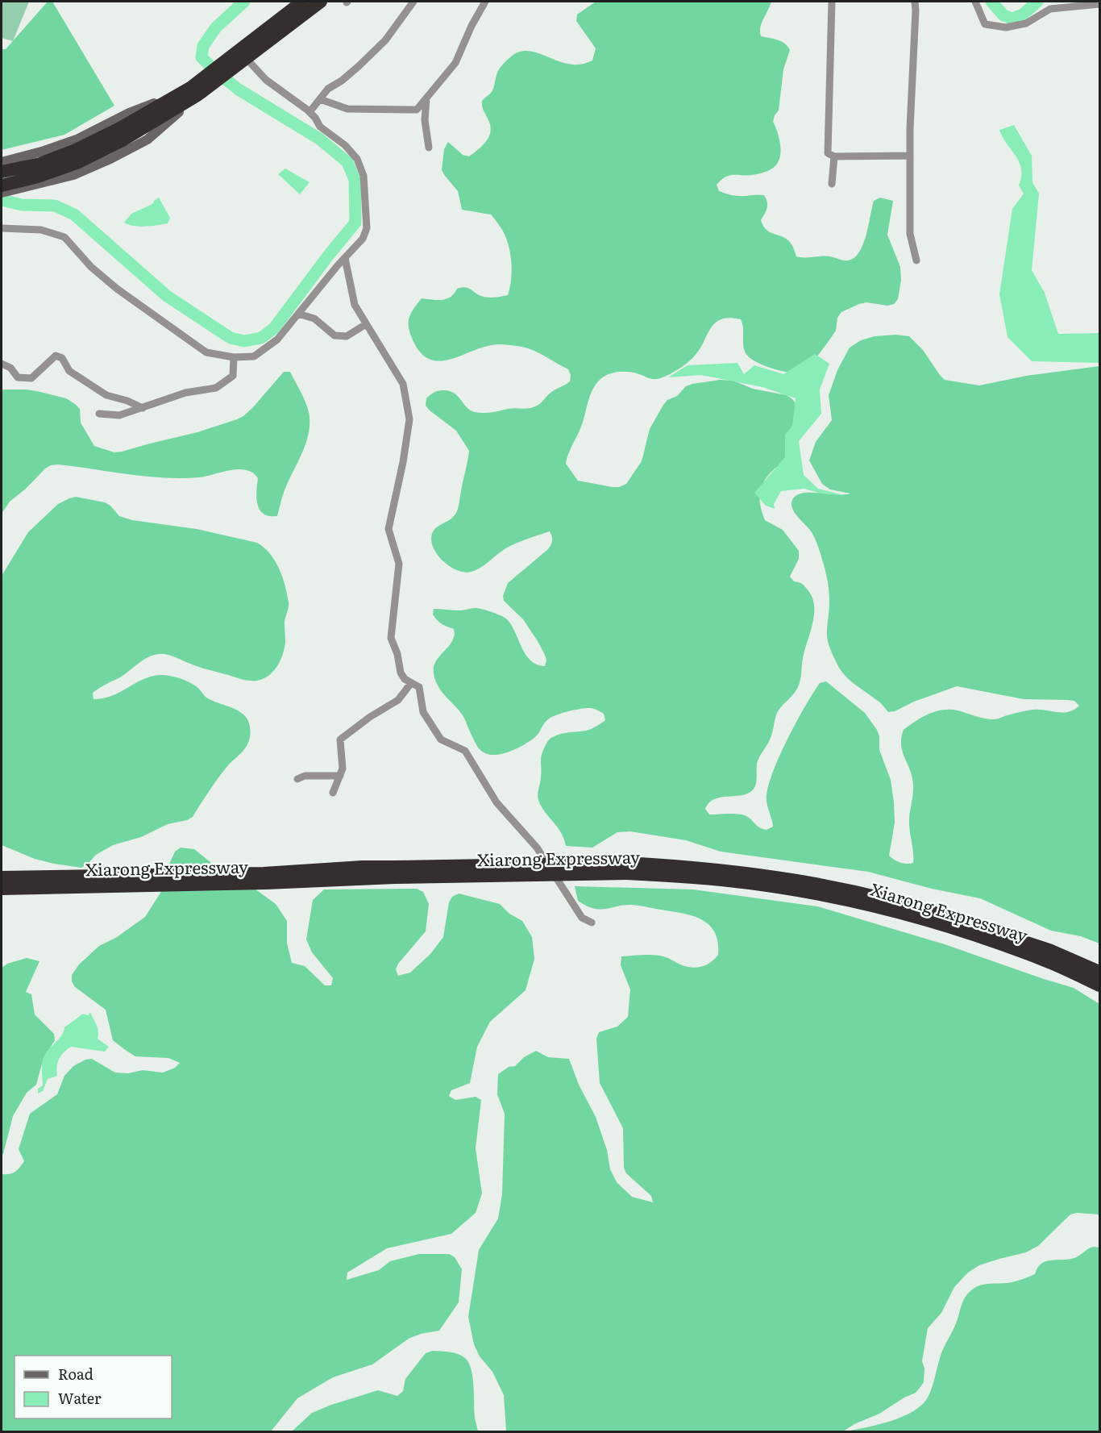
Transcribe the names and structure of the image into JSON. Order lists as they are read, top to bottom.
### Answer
{
  "streets": {
    "highway": ["Xiarong Expressway"]
  },
  "legend": ["Road", "Water"]
}
